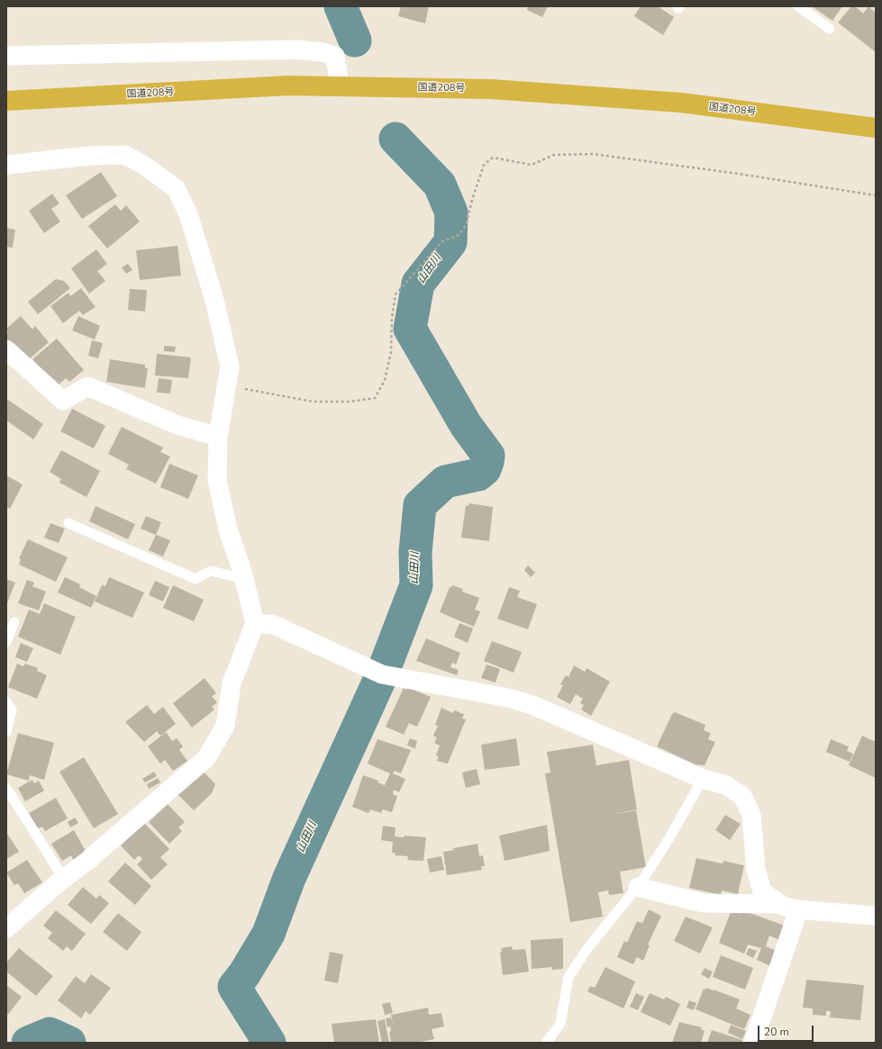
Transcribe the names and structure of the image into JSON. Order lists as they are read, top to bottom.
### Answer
{
  "streets": {
    "highway": ["国道208号"]
  },
  "water": ["山田川"],
  "scale_bar": "20 m"
}
